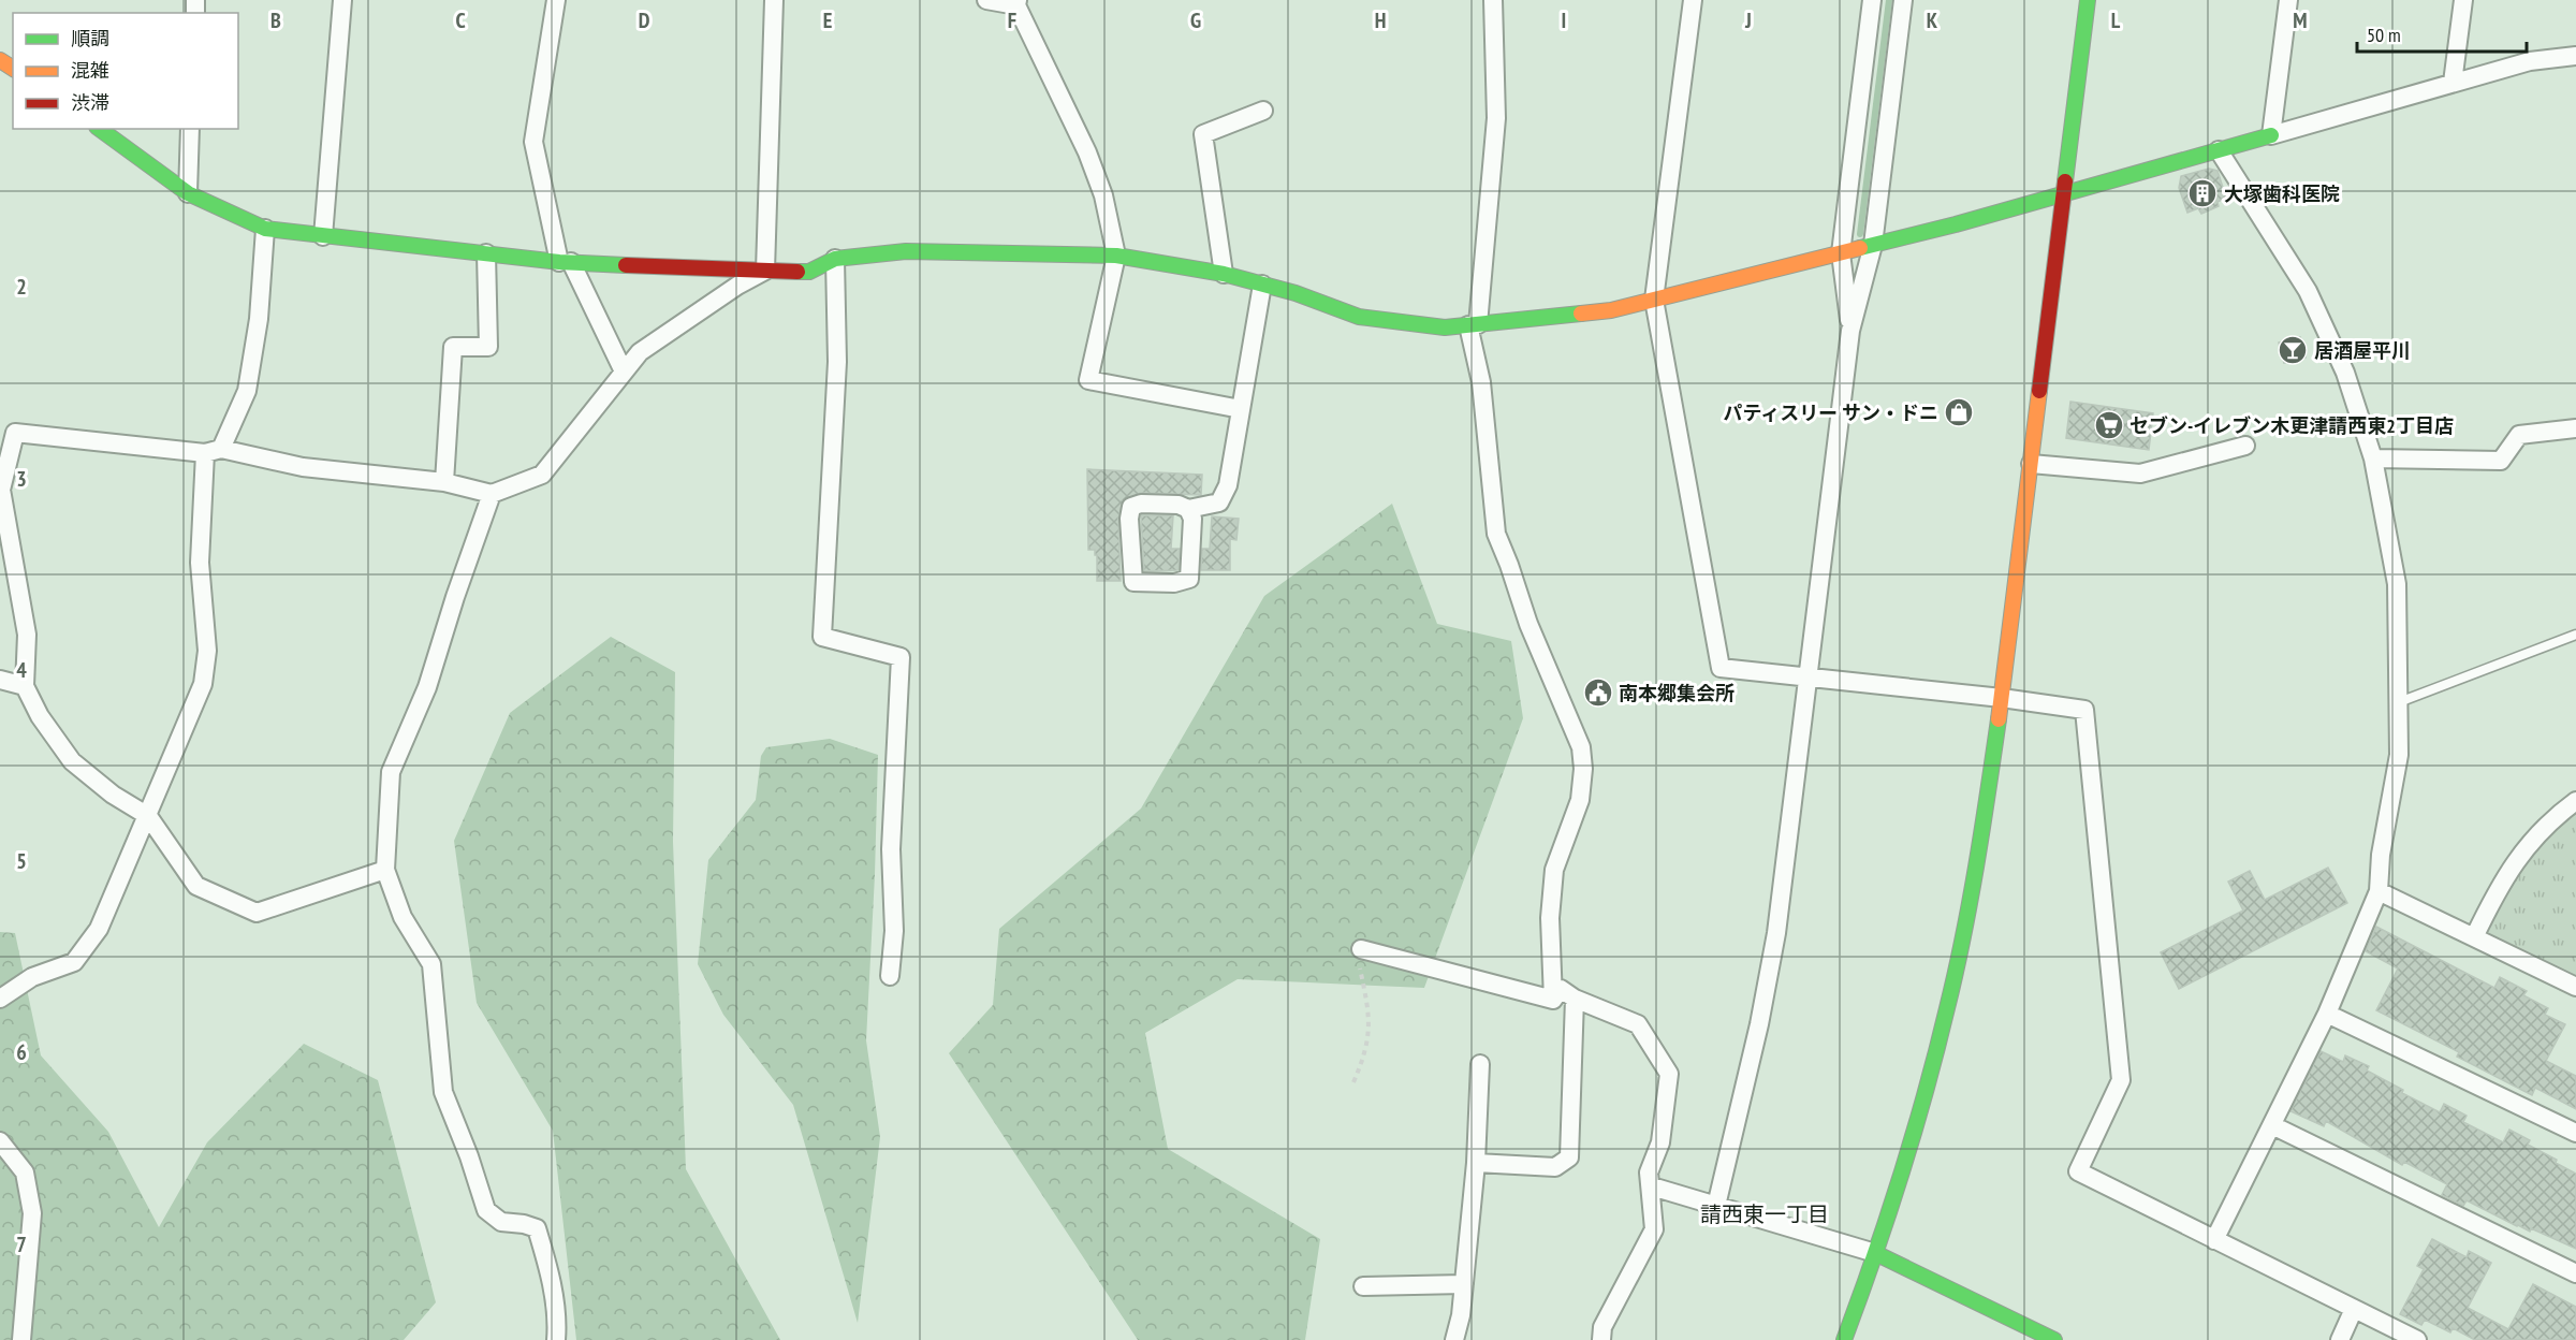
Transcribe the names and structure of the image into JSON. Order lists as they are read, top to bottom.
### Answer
{
  "districts": ["請西東一丁目"],
  "places": {
    "building": ["大塚歯科医院"],
    "bar": ["居酒屋平川"],
    "shop": ["パティスリー サン・ドニ"],
    "supermarket": ["セブン-イレブン木更津請西東2丁目店"],
    "public building": ["南本郷集会所"]
  },
  "legend": ["順調", "混雑", "渋滞"],
  "scale_bar": "50 m",
  "grid": {
    "columns": [
      "B",
      "C",
      "D",
      "E",
      "F",
      "G",
      "H",
      "I",
      "J",
      "K",
      "L",
      "M"
    ],
    "rows": [
      "2",
      "3",
      "4",
      "5",
      "6",
      "7"
    ]
  }
}
